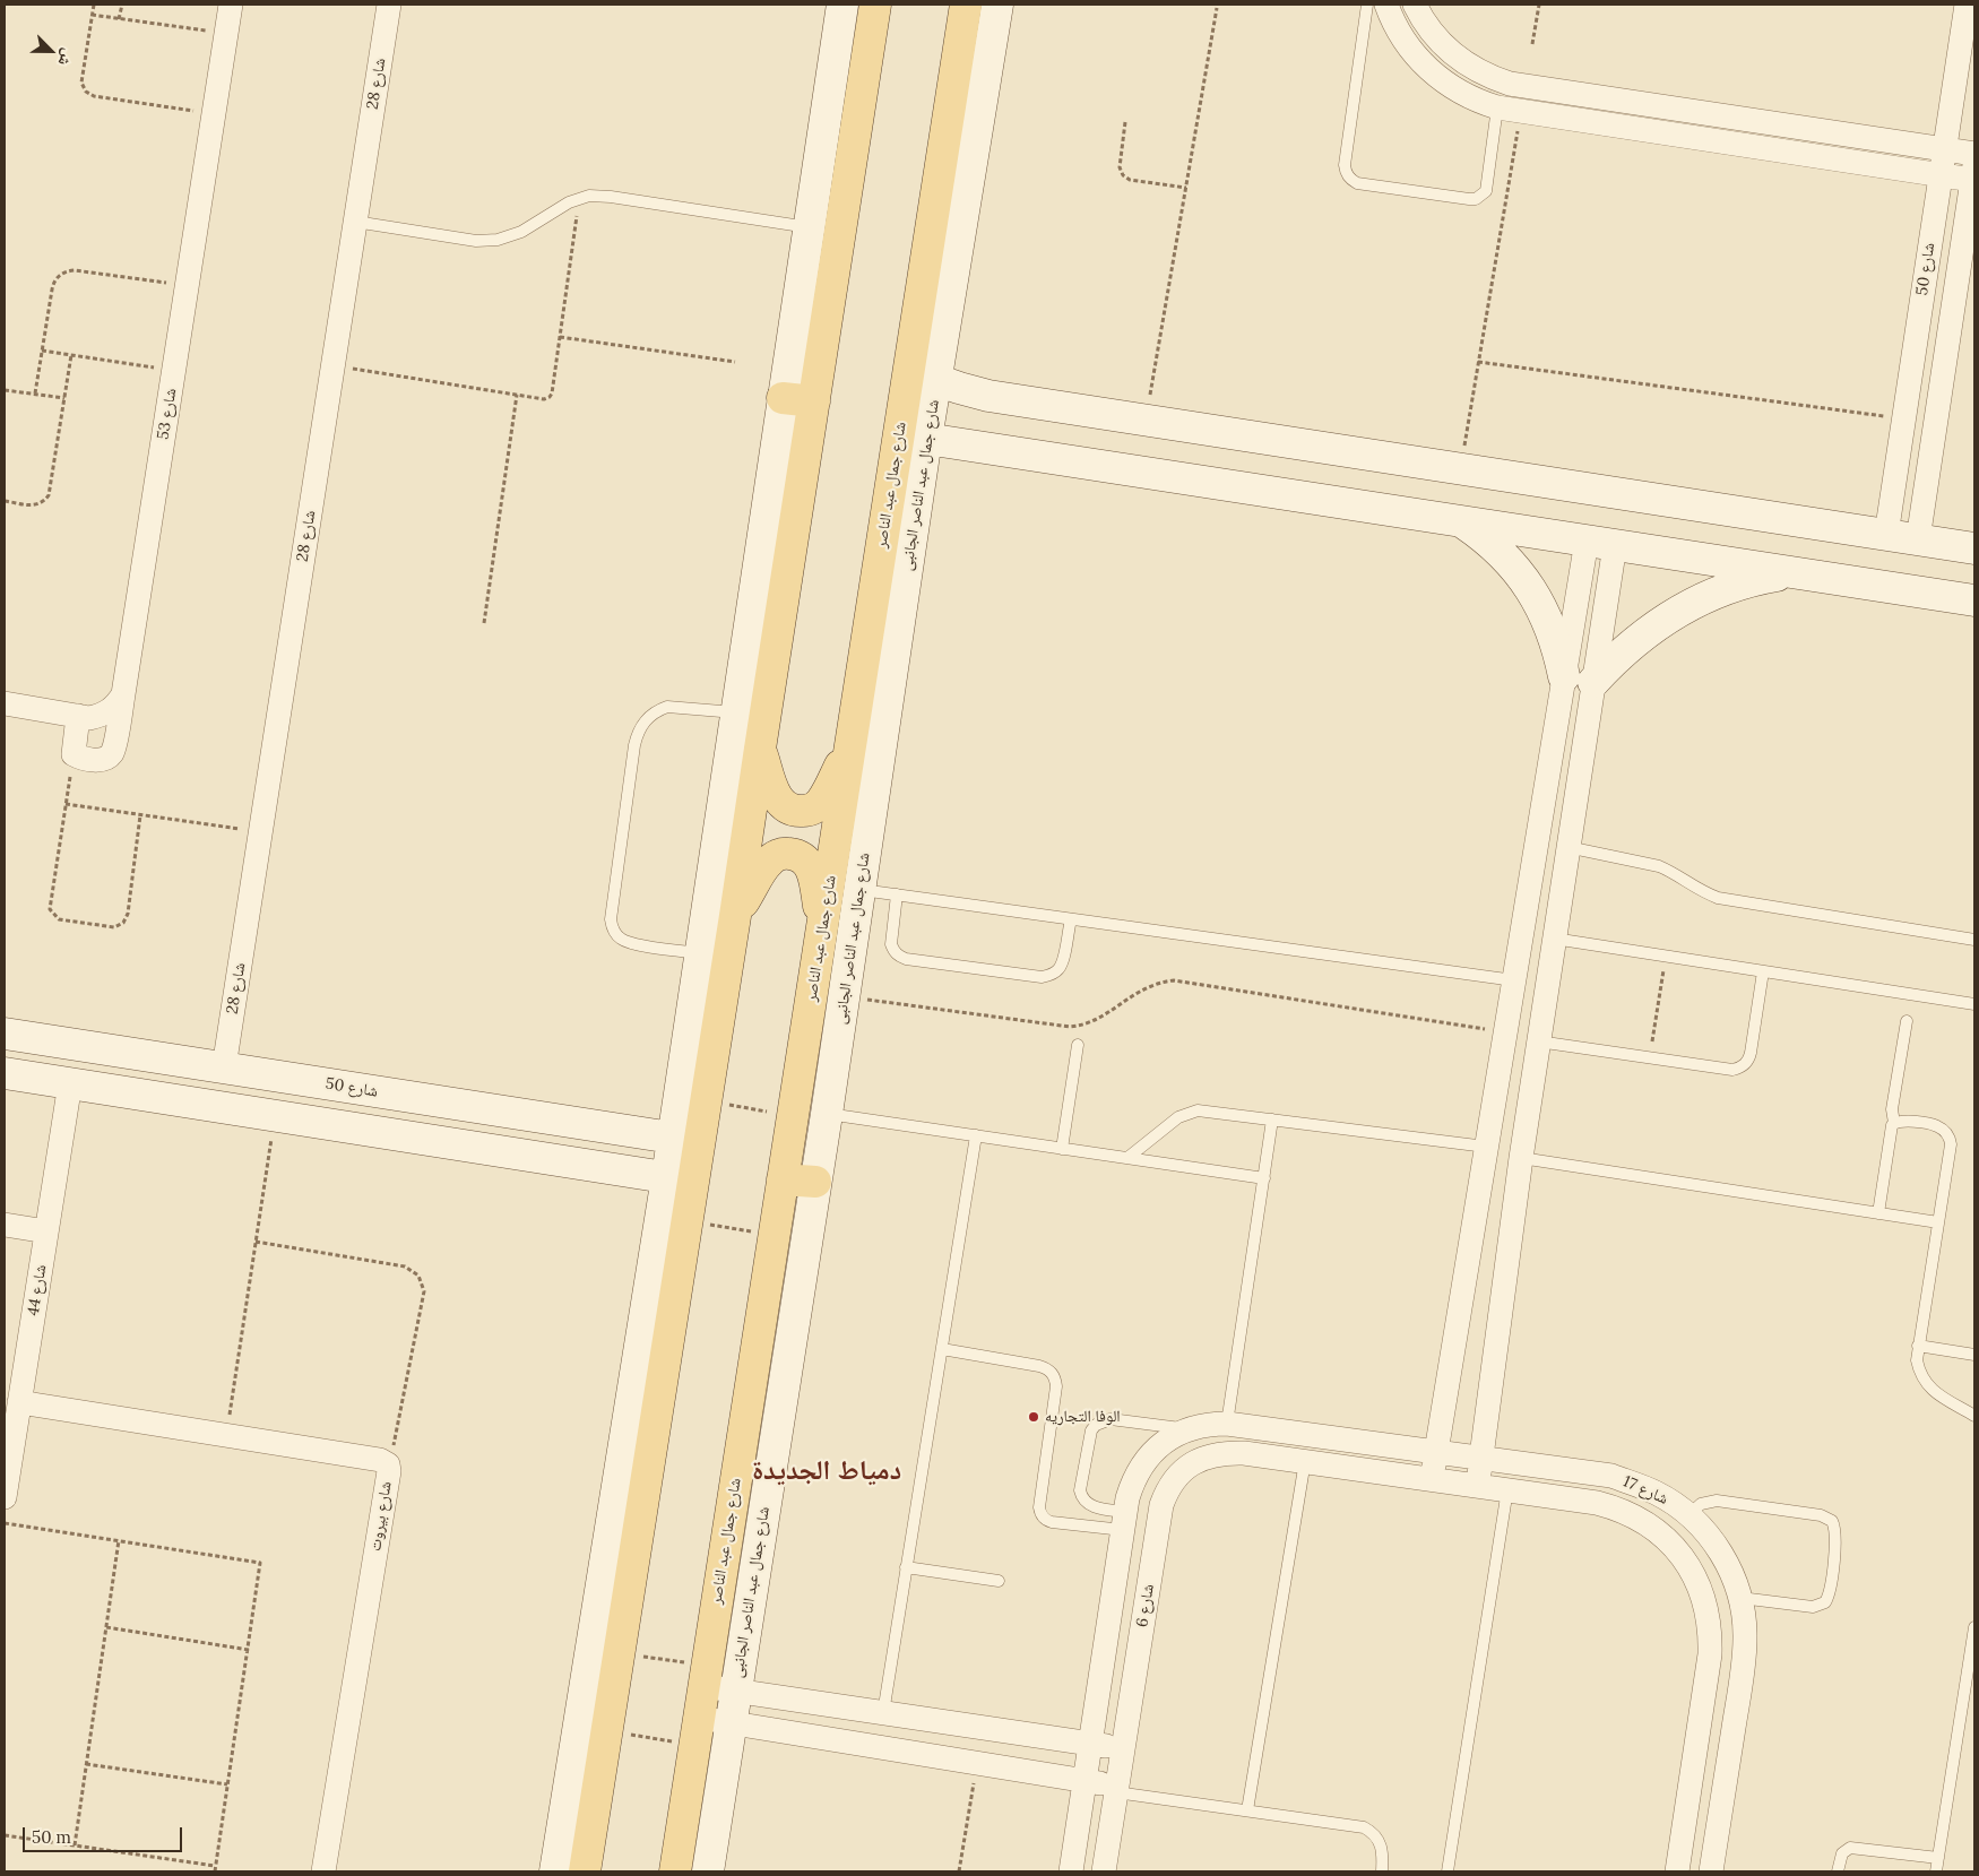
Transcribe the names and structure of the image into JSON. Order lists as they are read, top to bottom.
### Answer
{
  "streets": {
    "main road": ["شارع 50", "شارع جمال عبد الناصر", "شارع جمال عبد الناصر الجانبى"],
    "street": [
      "شارع 28",
      "شارع 53",
      "شارع 44",
      "شارع 17",
      "شارع بيروت",
      "شارع 6"
    ]
  },
  "crossings": [
    ["شارع 28", "شارع 50"],
    ["شارع جمال عبد الناصر", "شارع جمال عبد الناصر الجانبى"],
    ["شارع 44", "شارع بيروت"],
    ["شارع 17", "شارع 6"]
  ],
  "districts": ["دمياط الجديدة"],
  "places": ["الوفا التجاريه"],
  "scale_bar": "50 m",
  "north": "bottom right"
}
